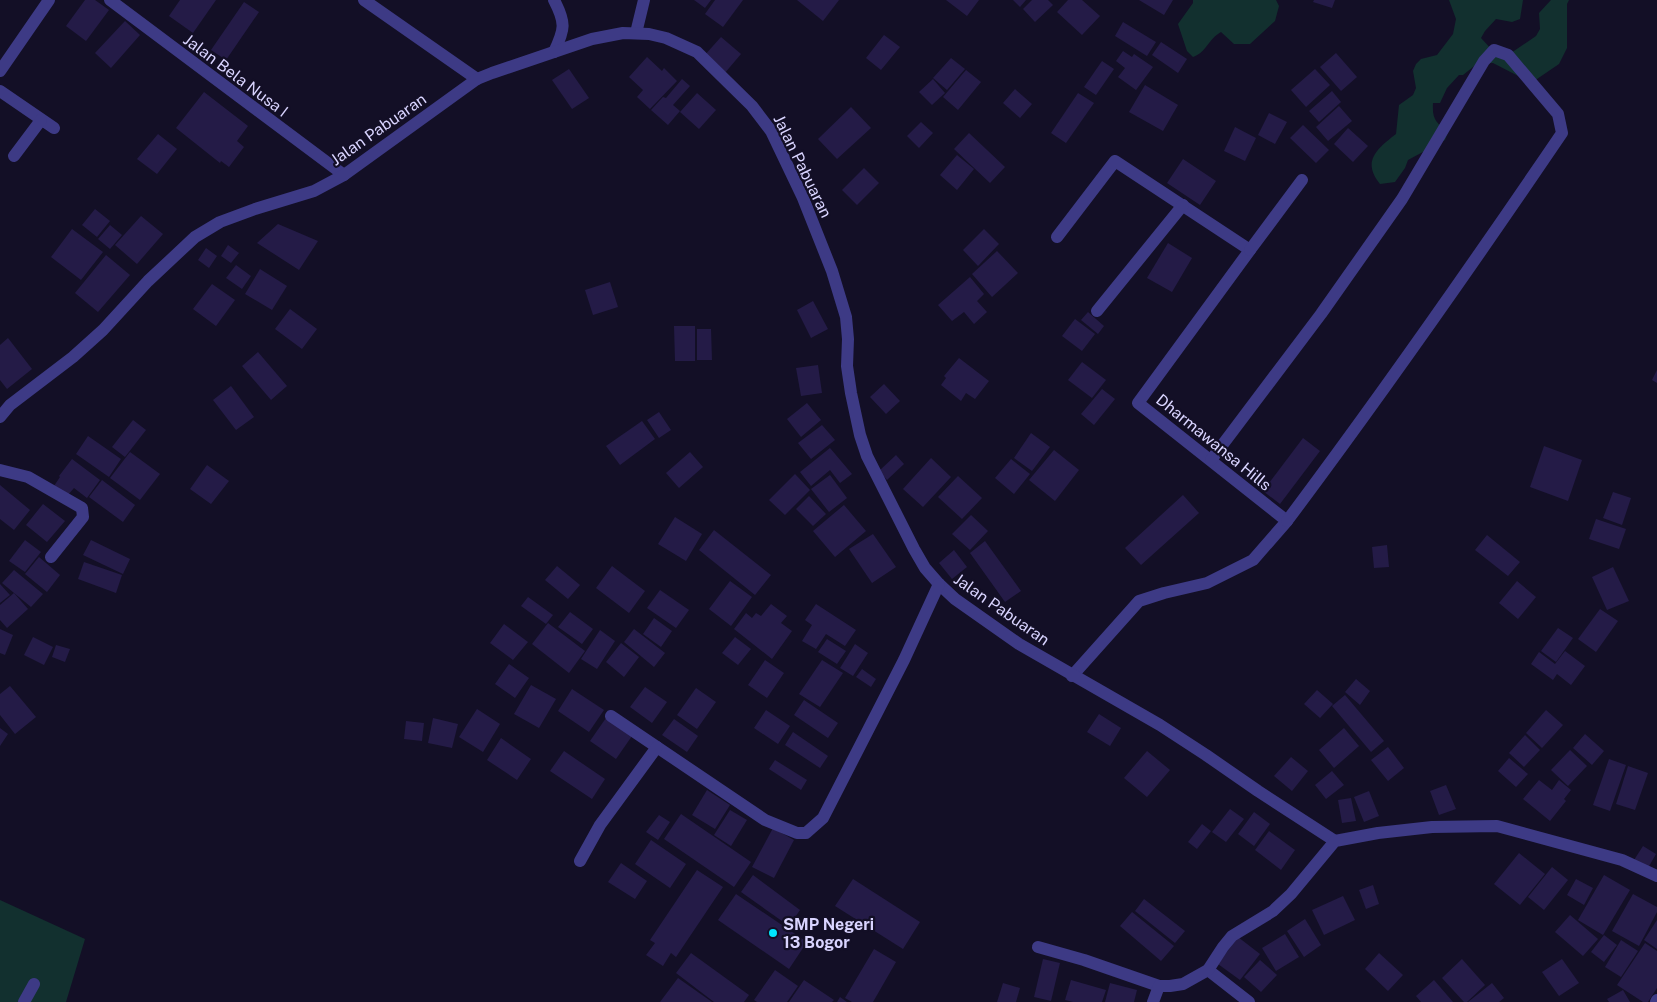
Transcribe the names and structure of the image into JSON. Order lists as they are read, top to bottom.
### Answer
{
  "streets": {
    "street": ["Jalan Bela Nusa I", "Jalan Pabuaran", "Dharmawansa Hills"]
  },
  "crossings": [
    ["Jalan Bela Nusa I", "Jalan Pabuaran"]
  ],
  "places": ["SMP Negeri 13 Bogor"]
}
